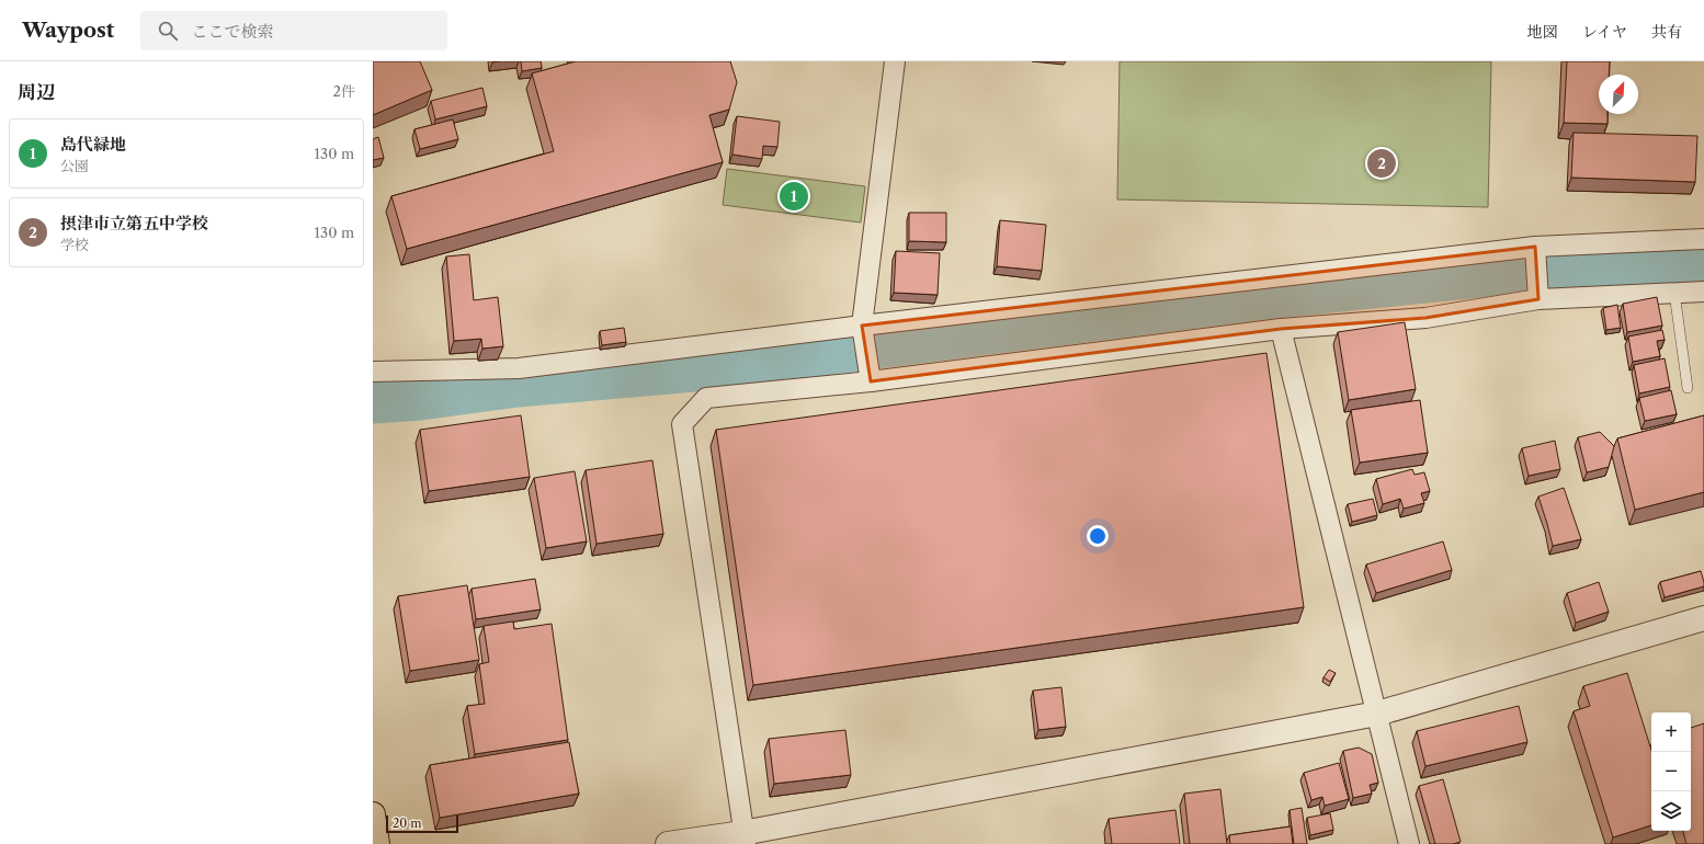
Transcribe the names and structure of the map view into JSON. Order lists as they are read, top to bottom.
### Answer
{
  "scale_bar": "20 m",
  "north": "top right",
  "page": {
    "header": "Waypost",
    "search": "ここで検索",
    "nav": ["地図", "レイヤ", "共有"],
    "heading": ["周辺", "2件"],
    "list": [
      {
        "mark": "1",
        "name": "島代緑地",
        "note": "公園",
        "value": "130 m"
      },
      {
        "mark": "2",
        "name": "摂津市立第五中学校",
        "note": "学校",
        "value": "130 m"
      }
    ],
    "pins": ["2", "1"],
    "map_buttons": ["+", "−"],
    "scale": "20 m"
  }
}
